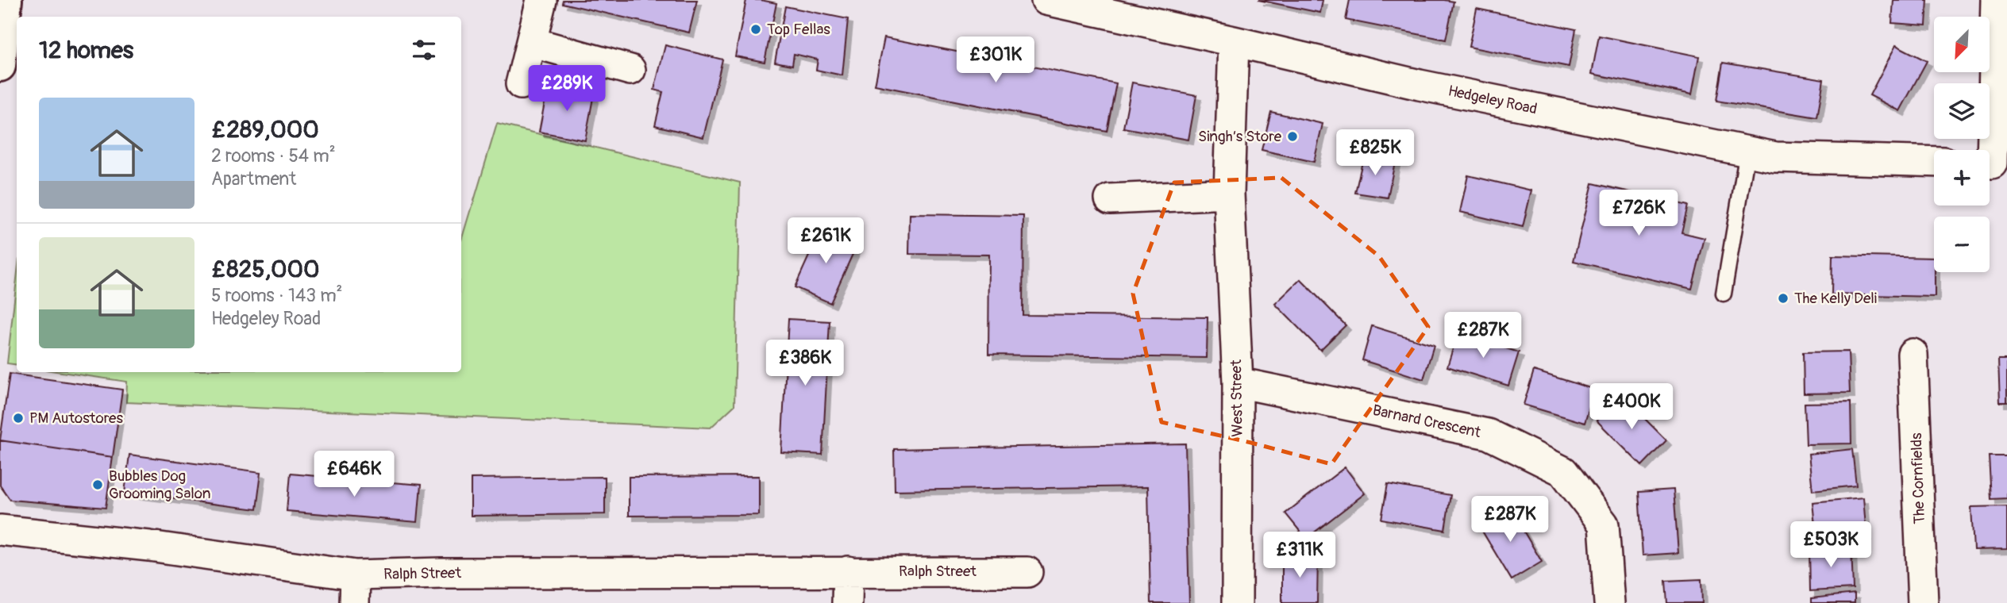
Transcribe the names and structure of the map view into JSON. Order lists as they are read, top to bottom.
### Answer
{
  "streets": {
    "street": [
      "Hedgeley Road",
      "West Street",
      "Barnard Crescent",
      "The Cornfields",
      "Ralph Street"
    ]
  },
  "crossings": [
    ["Hedgeley Road", "West Street"],
    ["West Street", "Barnard Crescent"]
  ],
  "places": [
    "Top Fellas",
    "Singh’s Store",
    "The Kelly Deli",
    "PM Autostores",
    "Bubbles Dog Grooming Salon"
  ],
  "north": "bottom left",
  "page": {
    "map_buttons": ["+", "−"],
    "heading": "12 homes",
    "price": [
      "£301K",
      "£289K",
      "£825K",
      "£726K",
      "£261K",
      "£287K",
      "£386K",
      "£400K",
      "£646K",
      "£287K",
      "£503K",
      "£311K"
    ],
    "list": [
      {
        "name": "£289,000",
        "note": "2 rooms · 54 m² · Apartment"
      },
      {
        "name": "£825,000",
        "note": "5 rooms · 143 m² · Hedgeley Road"
      }
    ]
  }
}
